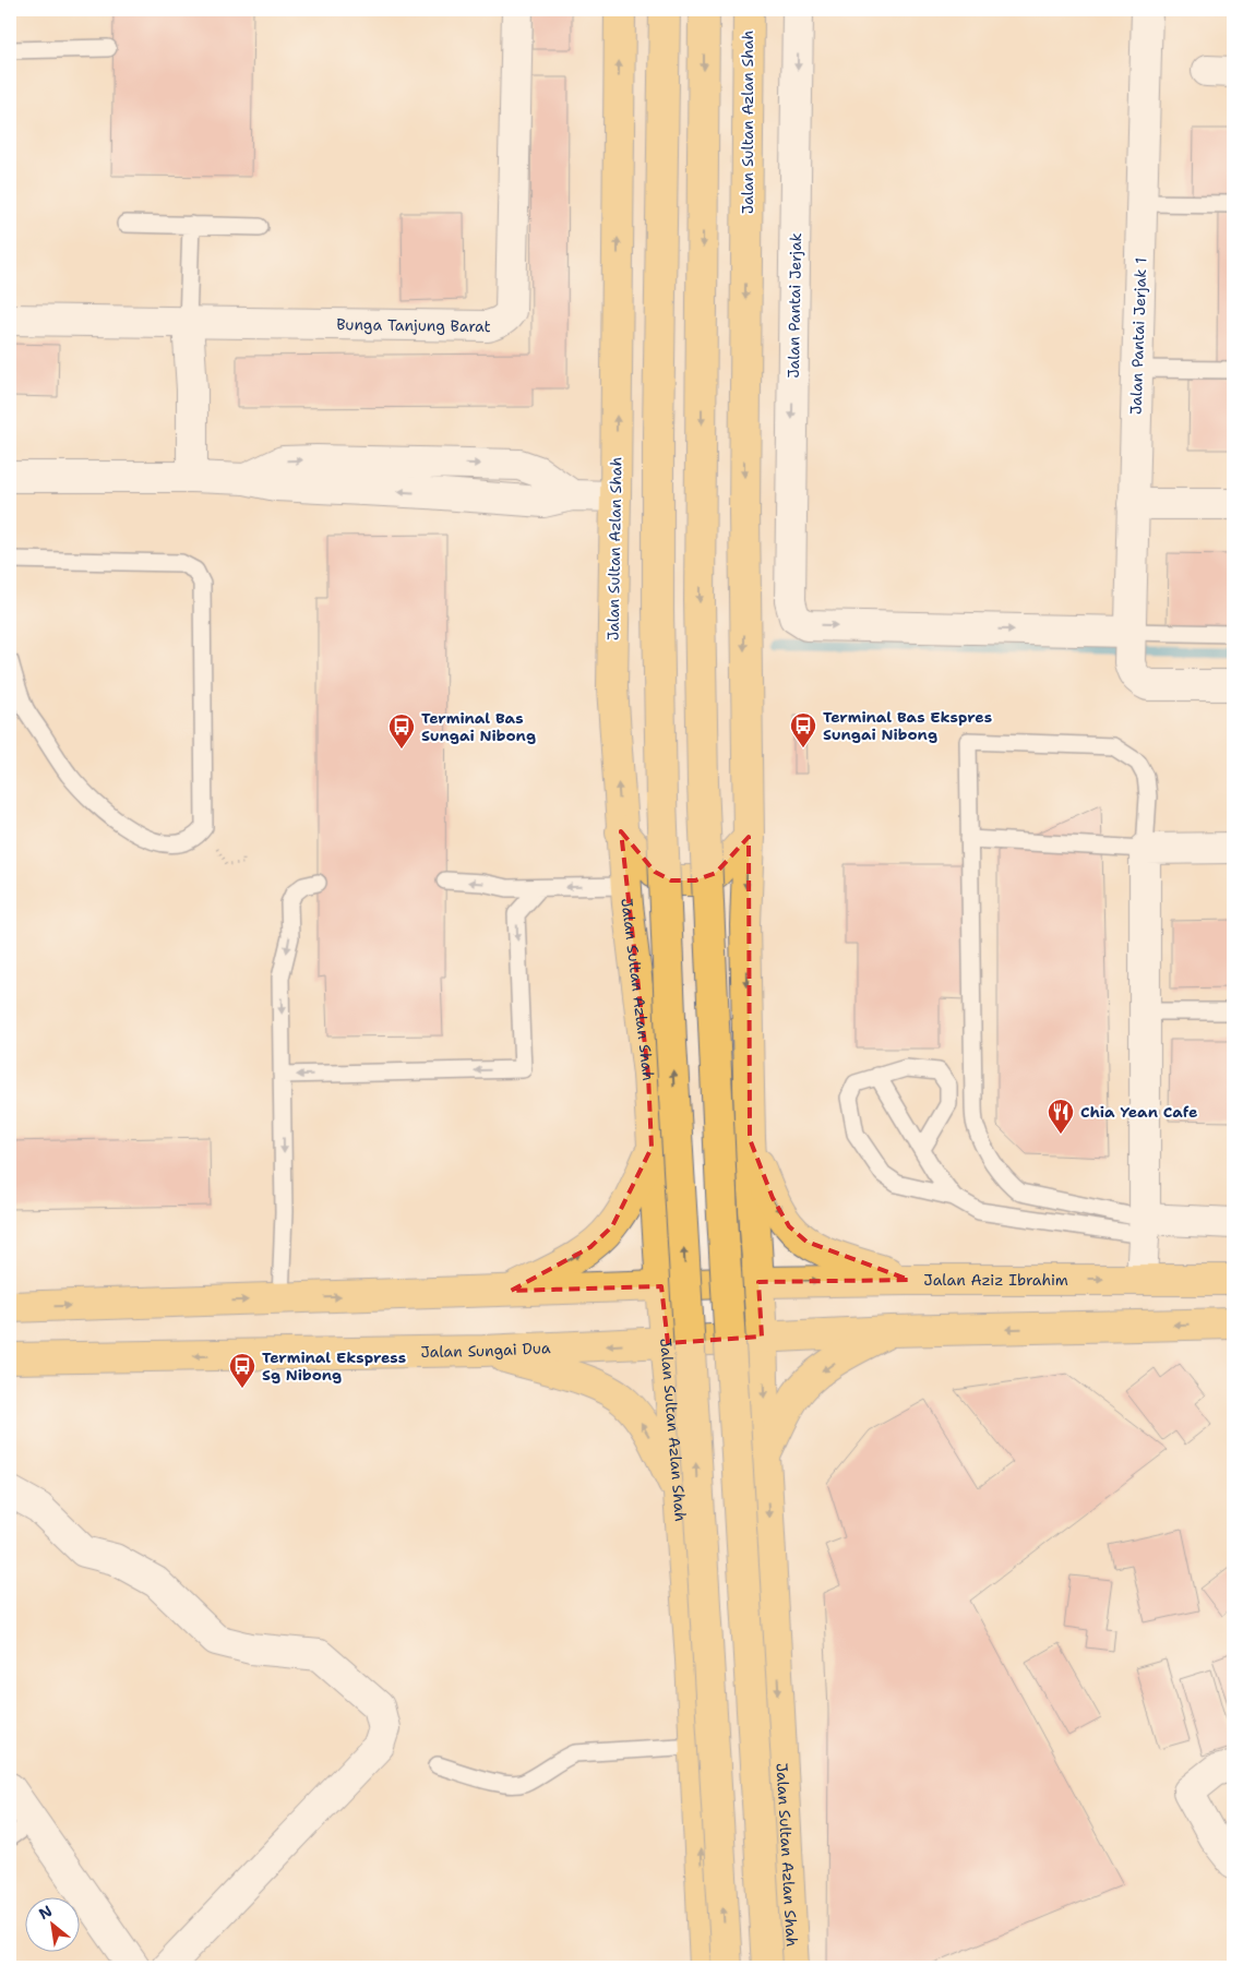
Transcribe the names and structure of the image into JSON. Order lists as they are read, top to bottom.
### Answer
{
  "streets": {
    "main road": ["Jalan Sultan Azlan Shah", "Jalan Aziz Ibrahim", "Jalan Sungai Dua"],
    "street": ["Jalan Pantai Jerjak", "Bunga Tanjung Barat", "Jalan Pantai Jerjak 1"]
  },
  "crossings": [
    ["Jalan Sultan Azlan Shah", "Jalan Aziz Ibrahim"],
    ["Jalan Sultan Azlan Shah", "Jalan Sungai Dua"],
    ["Jalan Pantai Jerjak", "Jalan Pantai Jerjak 1"]
  ],
  "places": {
    "bus stop": ["Terminal Bas Ekspres Sungai Nibong", "Terminal Bas Sungai Nibong", "Terminal Ekspress Sg Nibong"],
    "restaurant": ["Chia Yean Cafe"]
  },
  "north": "top left"
}
